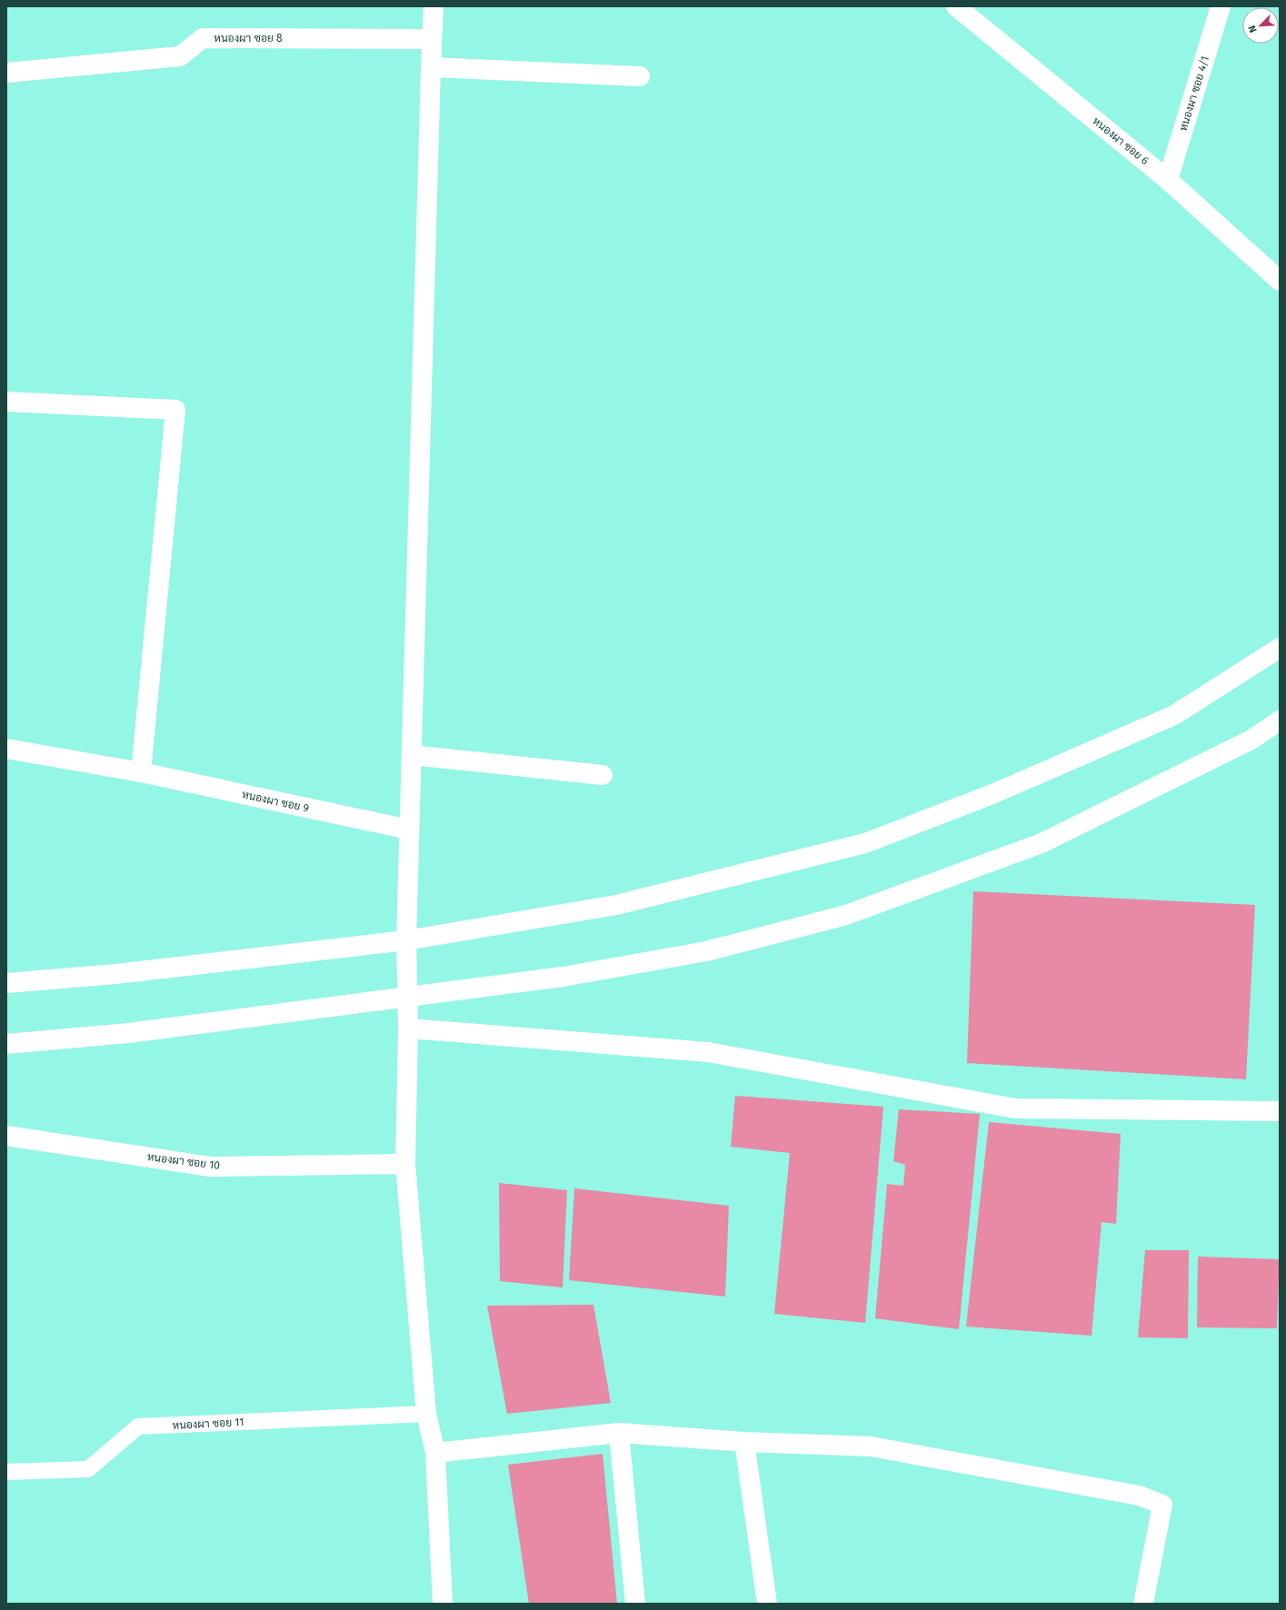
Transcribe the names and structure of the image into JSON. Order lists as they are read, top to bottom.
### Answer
{
  "streets": {
    "street": [
      "หนองผา ซอย 8",
      "หนองผา ซอย 4/1",
      "หนองผา ซอย 6",
      "หนองผา ซอย 9",
      "หนองผา ซอย 10"
    ],
    "lane": ["หนองผา ซอย 11"]
  },
  "crossings": [
    ["หนองผา ซอย 4/1", "หนองผา ซอย 6"]
  ],
  "north": "bottom left"
}
